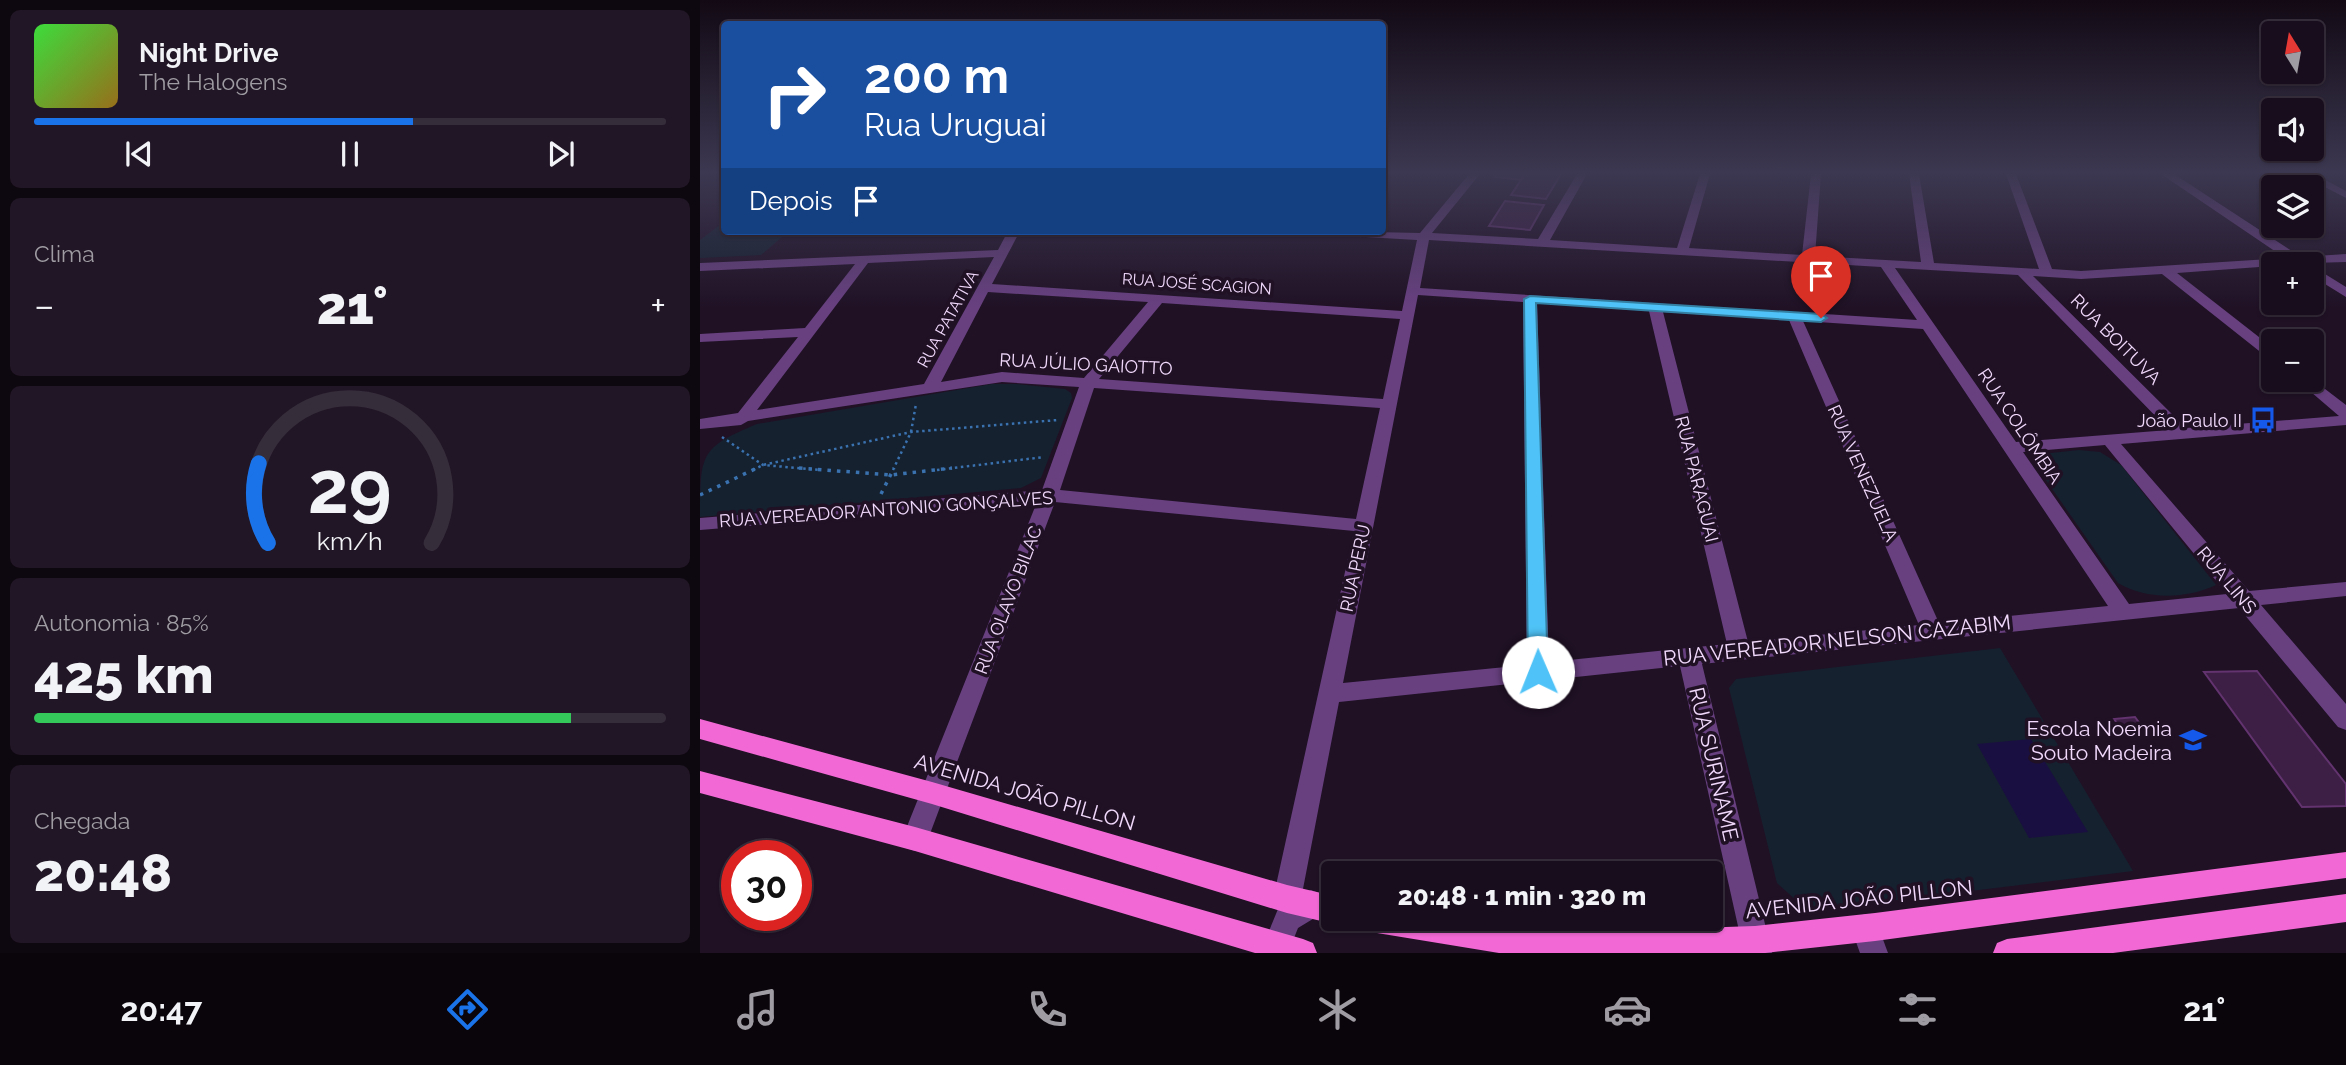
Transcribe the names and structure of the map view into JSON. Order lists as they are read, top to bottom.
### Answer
{
  "streets": {
    "main road": ["AVENIDA JOÃO PILLON"],
    "street": [
      "RUA JOSÉ SCAGION",
      "RUA PATATIVA",
      "RUA BOITUVA",
      "RUA JÚLIO GAIOTTO",
      "RUA COLÔMBIA",
      "RUA VENEZUELA",
      "RUA PARAGUAI",
      "RUA VEREADOR ANTONIO GONÇALVES",
      "RUA PERU",
      "RUA LINS",
      "RUA OLAVO BILAC",
      "RUA VEREADOR NELSON CAZABIM",
      "RUA SURINAME"
    ]
  },
  "crossings": [
    ["RUA JOSÉ SCAGION", "RUA PATATIVA"],
    ["RUA JOSÉ SCAGION", "RUA PERU"],
    ["RUA JOSÉ SCAGION", "RUA OLAVO BILAC"],
    ["RUA PATATIVA", "RUA JÚLIO GAIOTTO"],
    ["RUA JÚLIO GAIOTTO", "RUA PERU"],
    ["RUA JÚLIO GAIOTTO", "RUA OLAVO BILAC"],
    ["RUA COLÔMBIA", "RUA VEREADOR NELSON CAZABIM"],
    ["RUA VENEZUELA", "RUA VEREADOR NELSON CAZABIM"],
    ["RUA PARAGUAI", "RUA VEREADOR NELSON CAZABIM"],
    ["RUA VEREADOR ANTONIO GONÇALVES", "RUA PERU"],
    ["RUA VEREADOR ANTONIO GONÇALVES", "RUA OLAVO BILAC"],
    ["RUA PERU", "RUA VEREADOR NELSON CAZABIM"],
    ["RUA PERU", "AVENIDA JOÃO PILLON"],
    ["RUA LINS", "RUA VEREADOR NELSON CAZABIM"],
    ["RUA OLAVO BILAC", "AVENIDA JOÃO PILLON"],
    ["RUA VEREADOR NELSON CAZABIM", "RUA SURINAME"],
    ["RUA SURINAME", "AVENIDA JOÃO PILLON"]
  ],
  "places": {
    "bus stop": ["João Paulo II"],
    "school or university": ["Escola Noemia Souto Madeira"]
  },
  "north": "top",
  "page": {
    "map_buttons": ["+", "−"],
    "turn": ["200 m", "Rua Uruguai"],
    "song": ["Night Drive", "The Halogens"],
    "then": "Depois",
    "tile": [
      "Clima",
      ["Autonomia · 85%", "425 km"],
      ["Chegada", "20:48"]
    ],
    "heat": ["−", "21°", "+"],
    "limit": "30",
    "trip": "20:48 · 1 min · 320 m",
    "tabs": ["20:47", "21°"],
    "gauge": ["29", "km/h"]
  }
}
